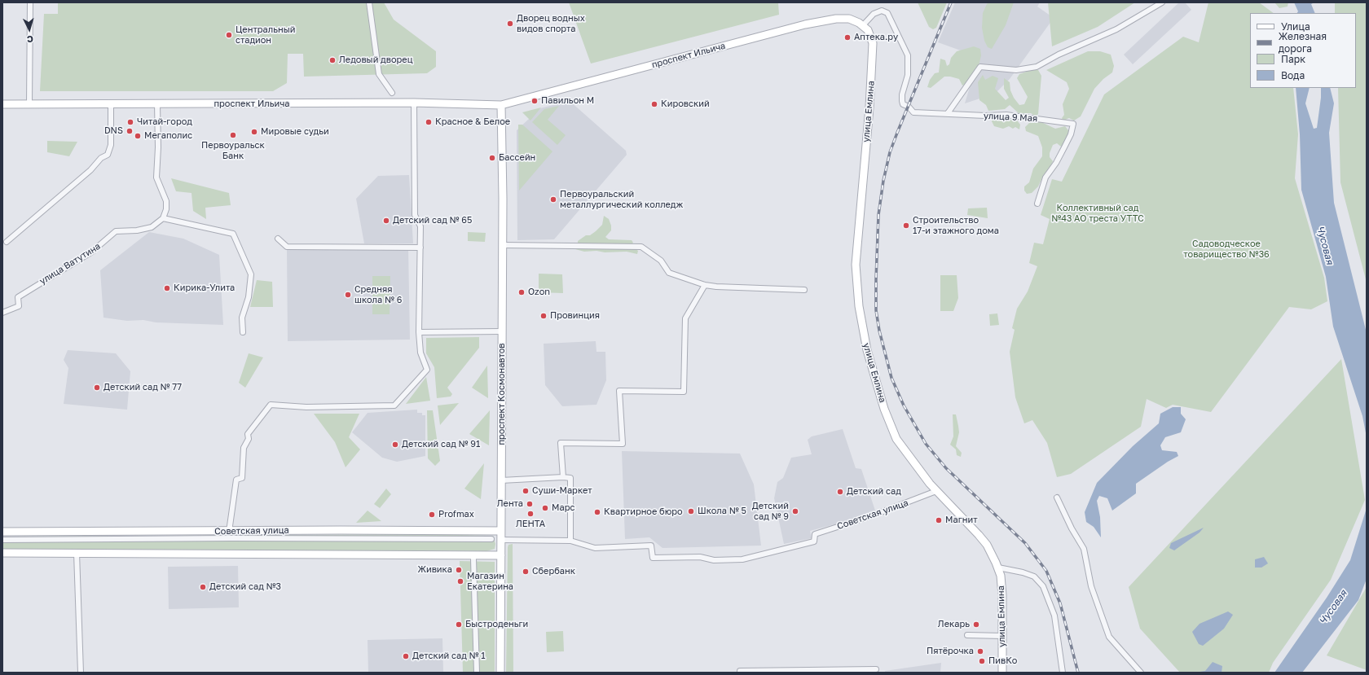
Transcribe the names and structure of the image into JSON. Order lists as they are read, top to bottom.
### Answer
{
  "streets": {
    "street": [
      "проспект Ильича",
      "улица Емлина",
      "улица 9 Мая",
      "улица Ватутина",
      "проспект Космонавтов",
      "Советская улица"
    ]
  },
  "crossings": [
    ["проспект Ильича", "улица Емлина"],
    ["проспект Ильича", "улица 9 Мая"],
    ["проспект Ильича", "проспект Космонавтов"],
    ["улица Емлина", "улица 9 Мая"],
    ["улица Емлина", "Советская улица"],
    ["проспект Космонавтов", "Советская улица"]
  ],
  "water": ["Чусовая"],
  "parks": ["Коллективный сад №43 АО треста УТТС", "Садоводческое товарищество №36"],
  "places": [
    "Дворец водных видов спорта",
    "Центральный стадион",
    "Аптека.ру",
    "Ледовый дворец",
    "Павильон М",
    "Кировский",
    "Читай-город",
    "Красное & Белое",
    "DNS",
    "Мировые судьи",
    "Первоуральск Банк",
    "Мегаполис",
    "Бассейн",
    "Первоуральский металлургический колледж",
    "Детский сад № 65",
    "Строительство 17-и этажного дома",
    "Кирика-Улита",
    "Ozon",
    "Средняя школа № 6",
    "Провинция",
    "Детский сад № 77",
    "Детский сад № 91",
    "Суши-Маркет",
    "Детский сад",
    "Лента",
    "Марс",
    "Школа № 5",
    "Детский сад № 9",
    "Квартирное бюро",
    "ЛЕНТА",
    "Profmax",
    "Магнит",
    "Живика",
    "Сбербанк",
    "Магазин Екатерина",
    "Детский сад №3",
    "Быстроденьги",
    "Лекарь",
    "Пятёрочка",
    "Детский сад № 1",
    "ПивКо"
  ],
  "legend": [
    "Улица",
    "Железная дорога",
    "Парк",
    "Вода"
  ],
  "north": "bottom"
}
